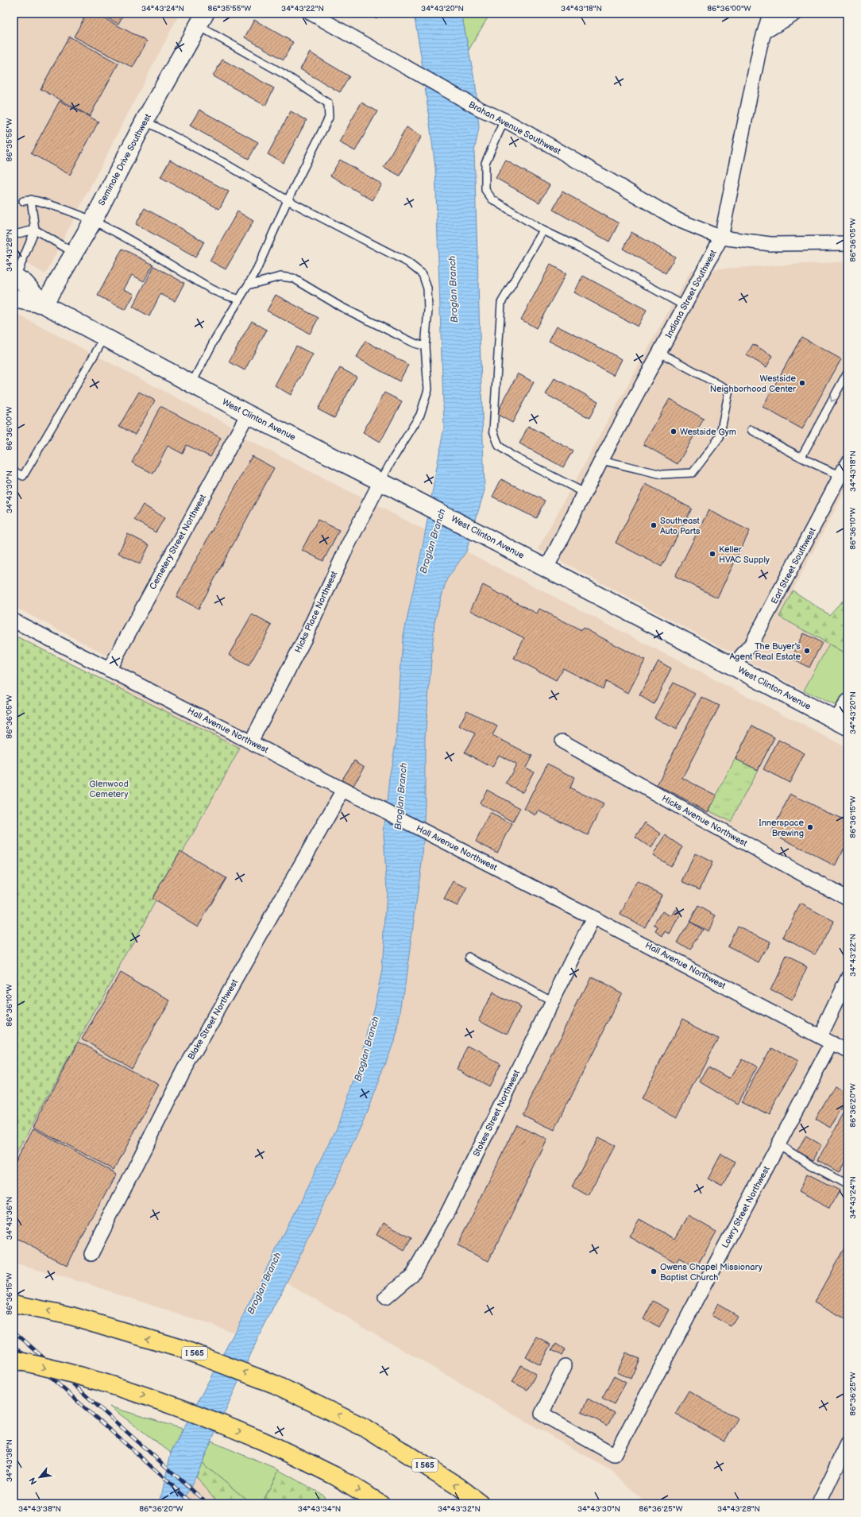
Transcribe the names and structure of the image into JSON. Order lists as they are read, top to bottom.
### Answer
{
  "streets": {
    "highway": ["I 565"],
    "street": [
      "Brahan Avenue Southwest",
      "Seminole Drive Southwest",
      "Indiana Street Southwest",
      "West Clinton Avenue",
      "Cemetery Street Northwest",
      "Earl Street Southwest",
      "Hicks Place Northwest",
      "Hall Avenue Northwest",
      "Hicks Avenue Northwest",
      "Blake Street Northwest",
      "Stokes Street Northwest",
      "Lowry Street Northwest"
    ]
  },
  "crossings": [
    ["Brahan Avenue Southwest", "Indiana Street Southwest"],
    ["Seminole Drive Southwest", "West Clinton Avenue"],
    ["Indiana Street Southwest", "West Clinton Avenue"],
    ["West Clinton Avenue", "Cemetery Street Northwest"],
    ["West Clinton Avenue", "Earl Street Southwest"],
    ["West Clinton Avenue", "Hicks Place Northwest"],
    ["Cemetery Street Northwest", "Hall Avenue Northwest"],
    ["Hicks Place Northwest", "Hall Avenue Northwest"],
    ["Hall Avenue Northwest", "Blake Street Northwest"],
    ["Hall Avenue Northwest", "Stokes Street Northwest"],
    ["Hall Avenue Northwest", "Lowry Street Northwest"]
  ],
  "water": ["Broglan Branch"],
  "parks": ["Glenwood Cemetery"],
  "places": [
    "Westside Neighborhood Center",
    "Westside Gym",
    "Southeast Auto Parts",
    "Keller HVAC Supply",
    "The Buyer's Agent Real Estate",
    "Innerspace Brewing",
    "Owens Chapel Missionary Baptist Church"
  ],
  "north": "bottom left",
  "coordinates": [
    "34°43'24\"N",
    "86°35'55\"W",
    "34°43'22\"N",
    "34°43'20\"N",
    "34°43'18\"N",
    "86°36'00\"W",
    "86°36'05\"W",
    "34°43'28\"N",
    "34°43'30\"N",
    "86°36'10\"W",
    "86°36'15\"W",
    "86°36'20\"W",
    "34°43'36\"N",
    "86°36'25\"W",
    "34°43'38\"N",
    "34°43'34\"N",
    "34°43'32\"N"
  ]
}
